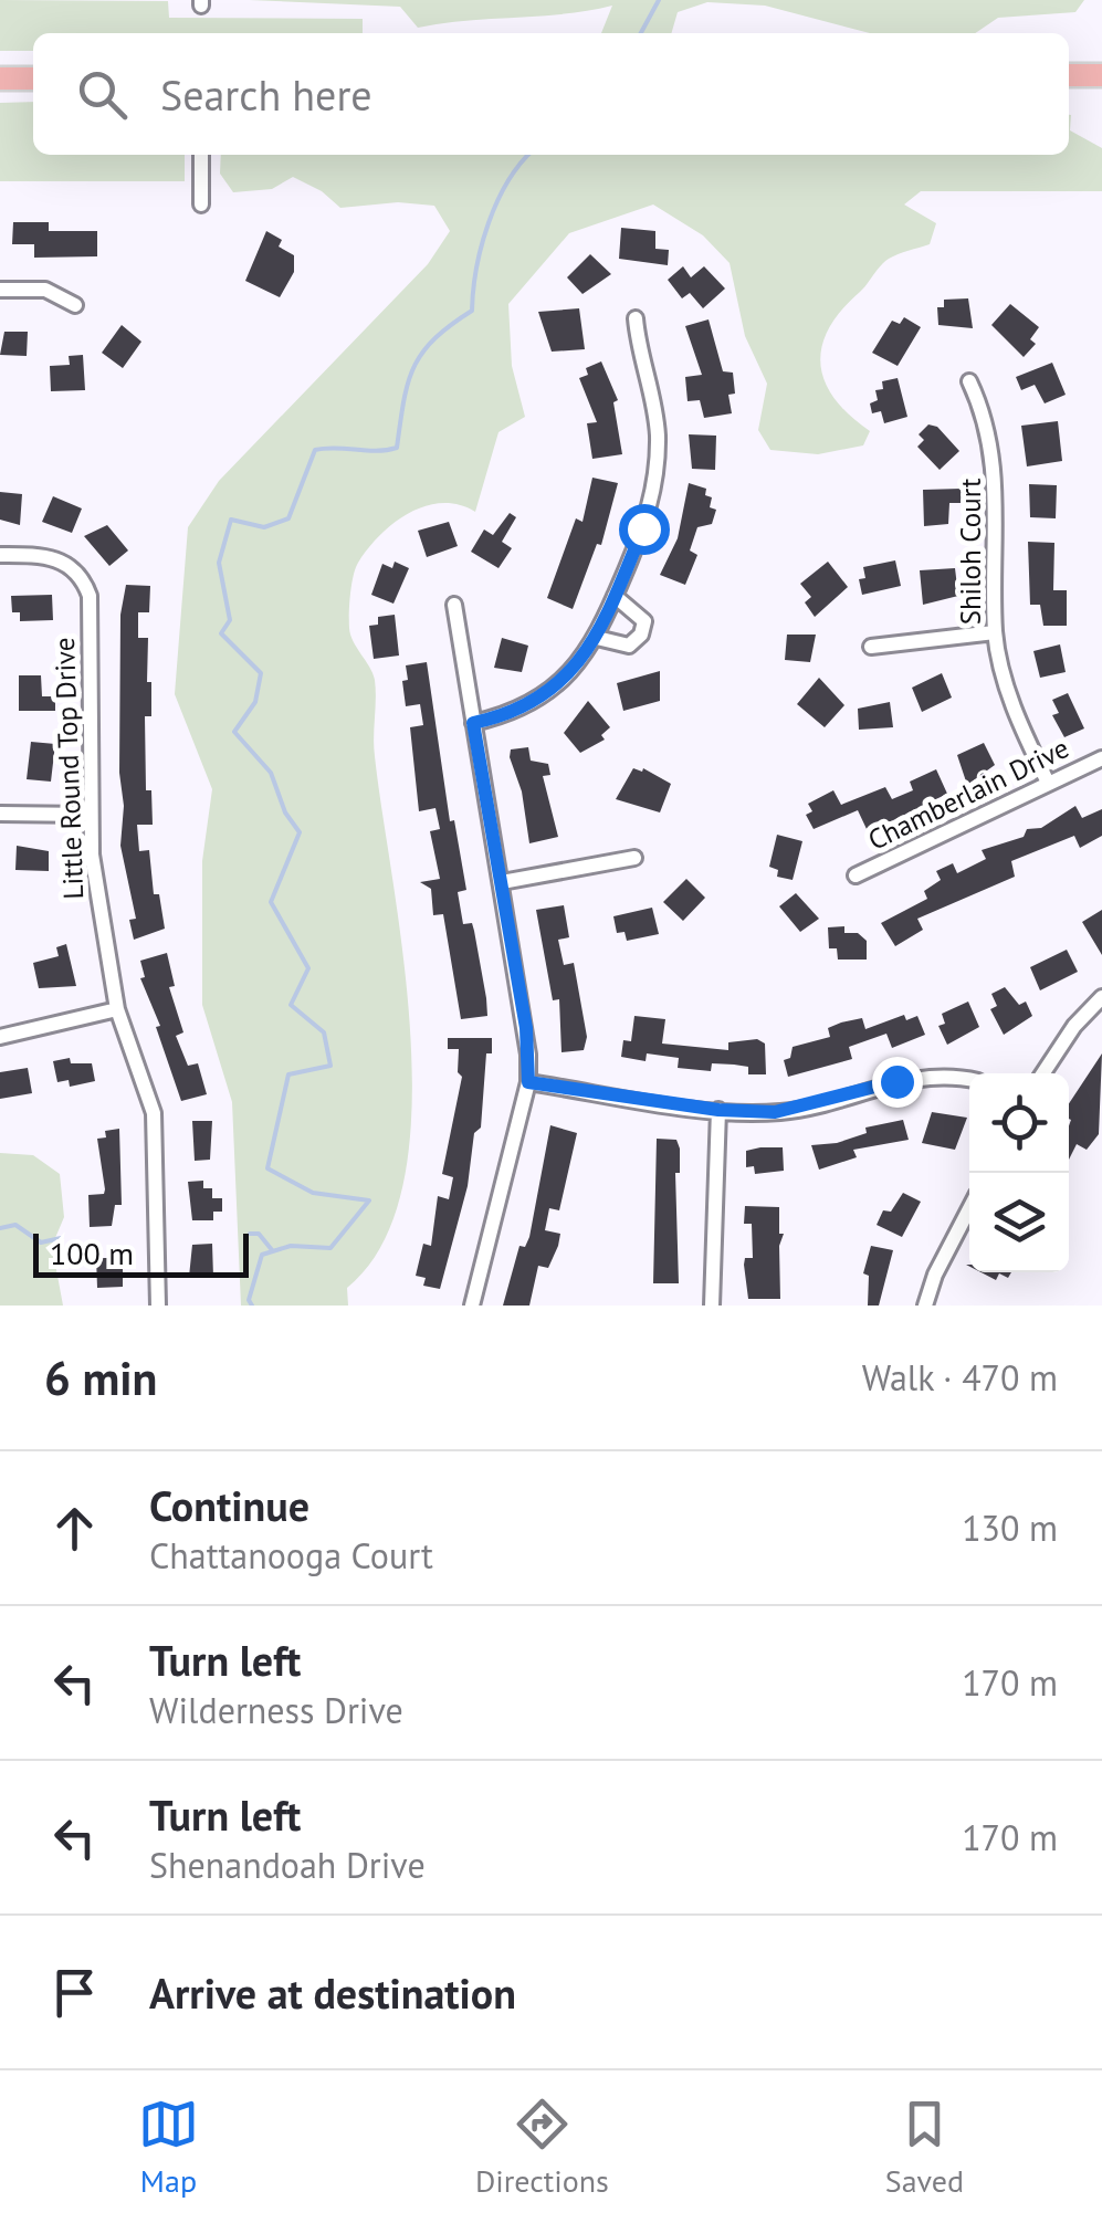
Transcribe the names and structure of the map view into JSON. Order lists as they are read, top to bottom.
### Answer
{
  "streets": {
    "street": ["Shiloh Court", "Little Round Top Drive", "Chamberlain Drive"]
  },
  "crossings": [
    ["Shiloh Court", "Chamberlain Drive"]
  ],
  "scale_bar": "100 m",
  "page": {
    "search": "Search here",
    "scale": "100 m",
    "heading": ["6 min", "Walk · 470 m"],
    "list": [
      ["Continue", "Chattanooga Court", "130 m"],
      ["Turn left", "Wilderness Drive", "170 m"],
      ["Turn left", "Shenandoah Drive", "170 m"],
      "Arrive at destination"
    ],
    "nav": ["Map", "Directions", "Saved"]
  }
}
